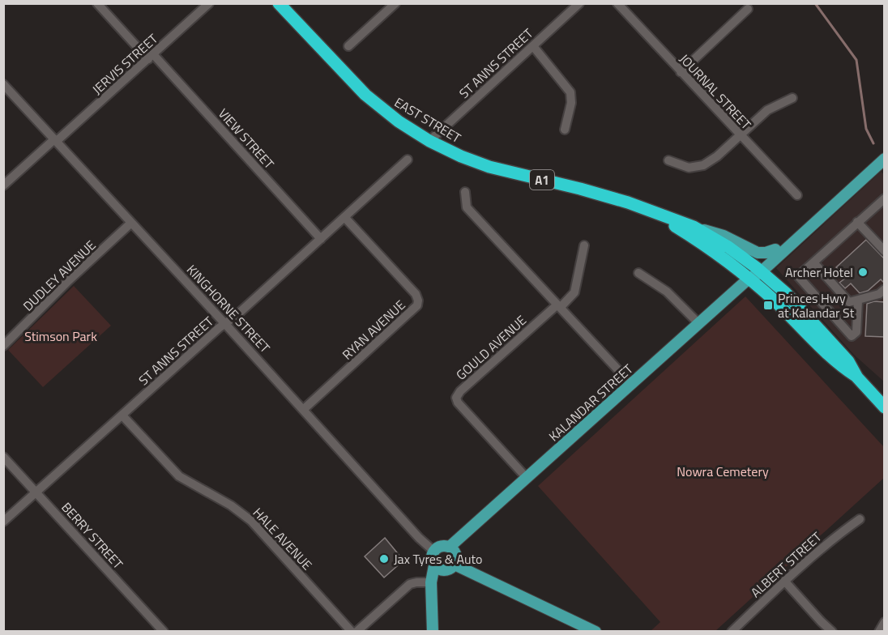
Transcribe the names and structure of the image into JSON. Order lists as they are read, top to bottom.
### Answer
{
  "streets": {
    "highway": ["EAST STREET", "A1"],
    "main road": ["KALANDAR STREET"],
    "street": [
      "ST ANNS STREET",
      "JERVIS STREET",
      "JOURNAL STREET",
      "VIEW STREET",
      "DUDLEY AVENUE",
      "KINGHORNE STREET",
      "RYAN AVENUE",
      "GOULD AVENUE",
      "BERRY STREET",
      "HALE AVENUE",
      "ALBERT STREET"
    ]
  },
  "crossings": [
    ["ST ANNS STREET", "EAST STREET"],
    ["ST ANNS STREET", "VIEW STREET"],
    ["ST ANNS STREET", "KINGHORNE STREET"],
    ["ST ANNS STREET", "RYAN AVENUE"],
    ["ST ANNS STREET", "BERRY STREET"],
    ["ST ANNS STREET", "HALE AVENUE"],
    ["JERVIS STREET", "VIEW STREET"],
    ["JERVIS STREET", "KINGHORNE STREET"],
    ["EAST STREET", "A1"],
    ["EAST STREET", "KALANDAR STREET"],
    ["A1", "KALANDAR STREET"],
    ["DUDLEY AVENUE", "KINGHORNE STREET"],
    ["KINGHORNE STREET", "RYAN AVENUE"],
    ["KINGHORNE STREET", "KALANDAR STREET"],
    ["GOULD AVENUE", "KALANDAR STREET"]
  ],
  "parks": ["Stimson Park", "Nowra Cemetery"],
  "places": {
    "other": ["Archer Hotel", "Jax Tyres & Auto"],
    "transit": ["Princes Hwy at Kalandar St"]
  }
}
